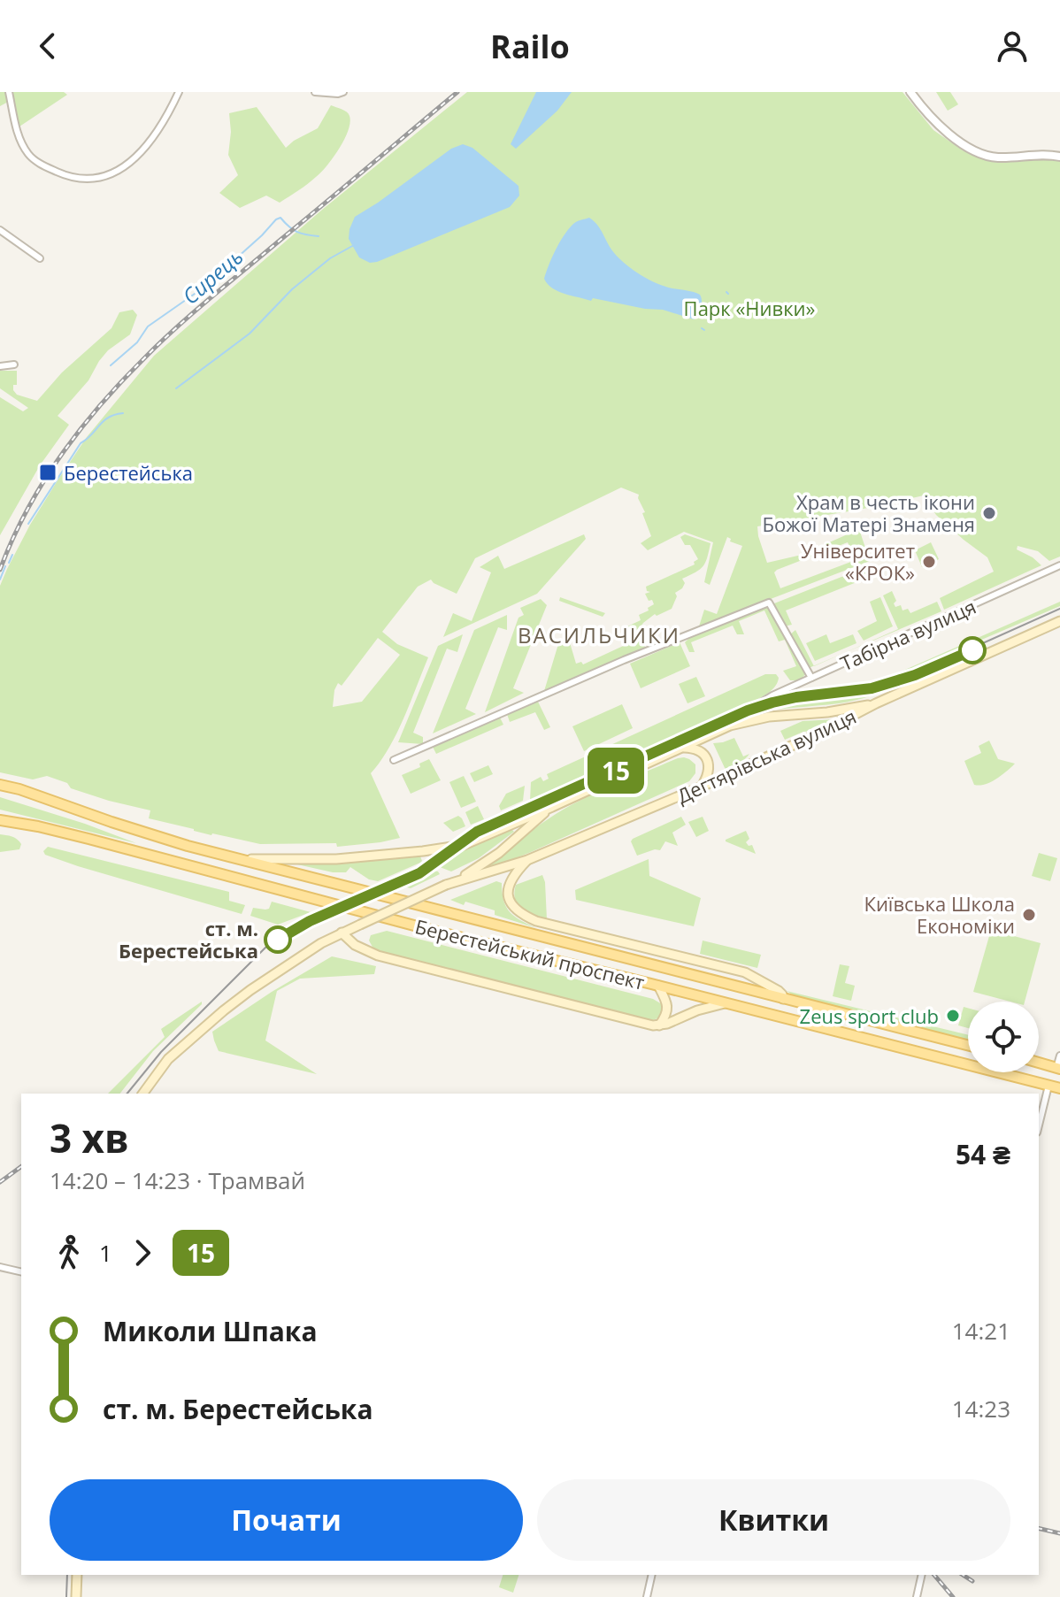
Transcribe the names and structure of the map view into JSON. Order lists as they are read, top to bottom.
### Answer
{
  "streets": {
    "main road": ["Табірна вулиця", "Дегтярівська вулиця", "Берестейський проспект"]
  },
  "crossings": [
    ["Табірна вулиця", "Дегтярівська вулиця"],
    ["Табірна вулиця", "Берестейський проспект"]
  ],
  "districts": ["ВАСИЛЬЧИКИ"],
  "water": ["Сирець"],
  "parks": ["Парк «Нивки»"],
  "places": {
    "transit": ["Берестейська"],
    "other": [
      "Храм в честь ікони Божої Матері Знаменя",
      "Університет «КРОК»",
      "Київська Школа Економіки",
      "ст. м. Берестейська",
      "Zeus sport club"
    ]
  },
  "lines": ["tram line 15"],
  "page": {
    "header": "Railo",
    "on_map": "15",
    "heading": ["3 хв", "14:20 – 14:23 · Трамвай", "54 ₴"],
    "legs": ["1", "15"],
    "list": [
      {
        "name": "Миколи Шпака",
        "value": "14:21"
      },
      {
        "name": "ст. м. Берестейська",
        "value": "14:23"
      }
    ],
    "buttons": ["Почати", "Квитки"]
  }
}
